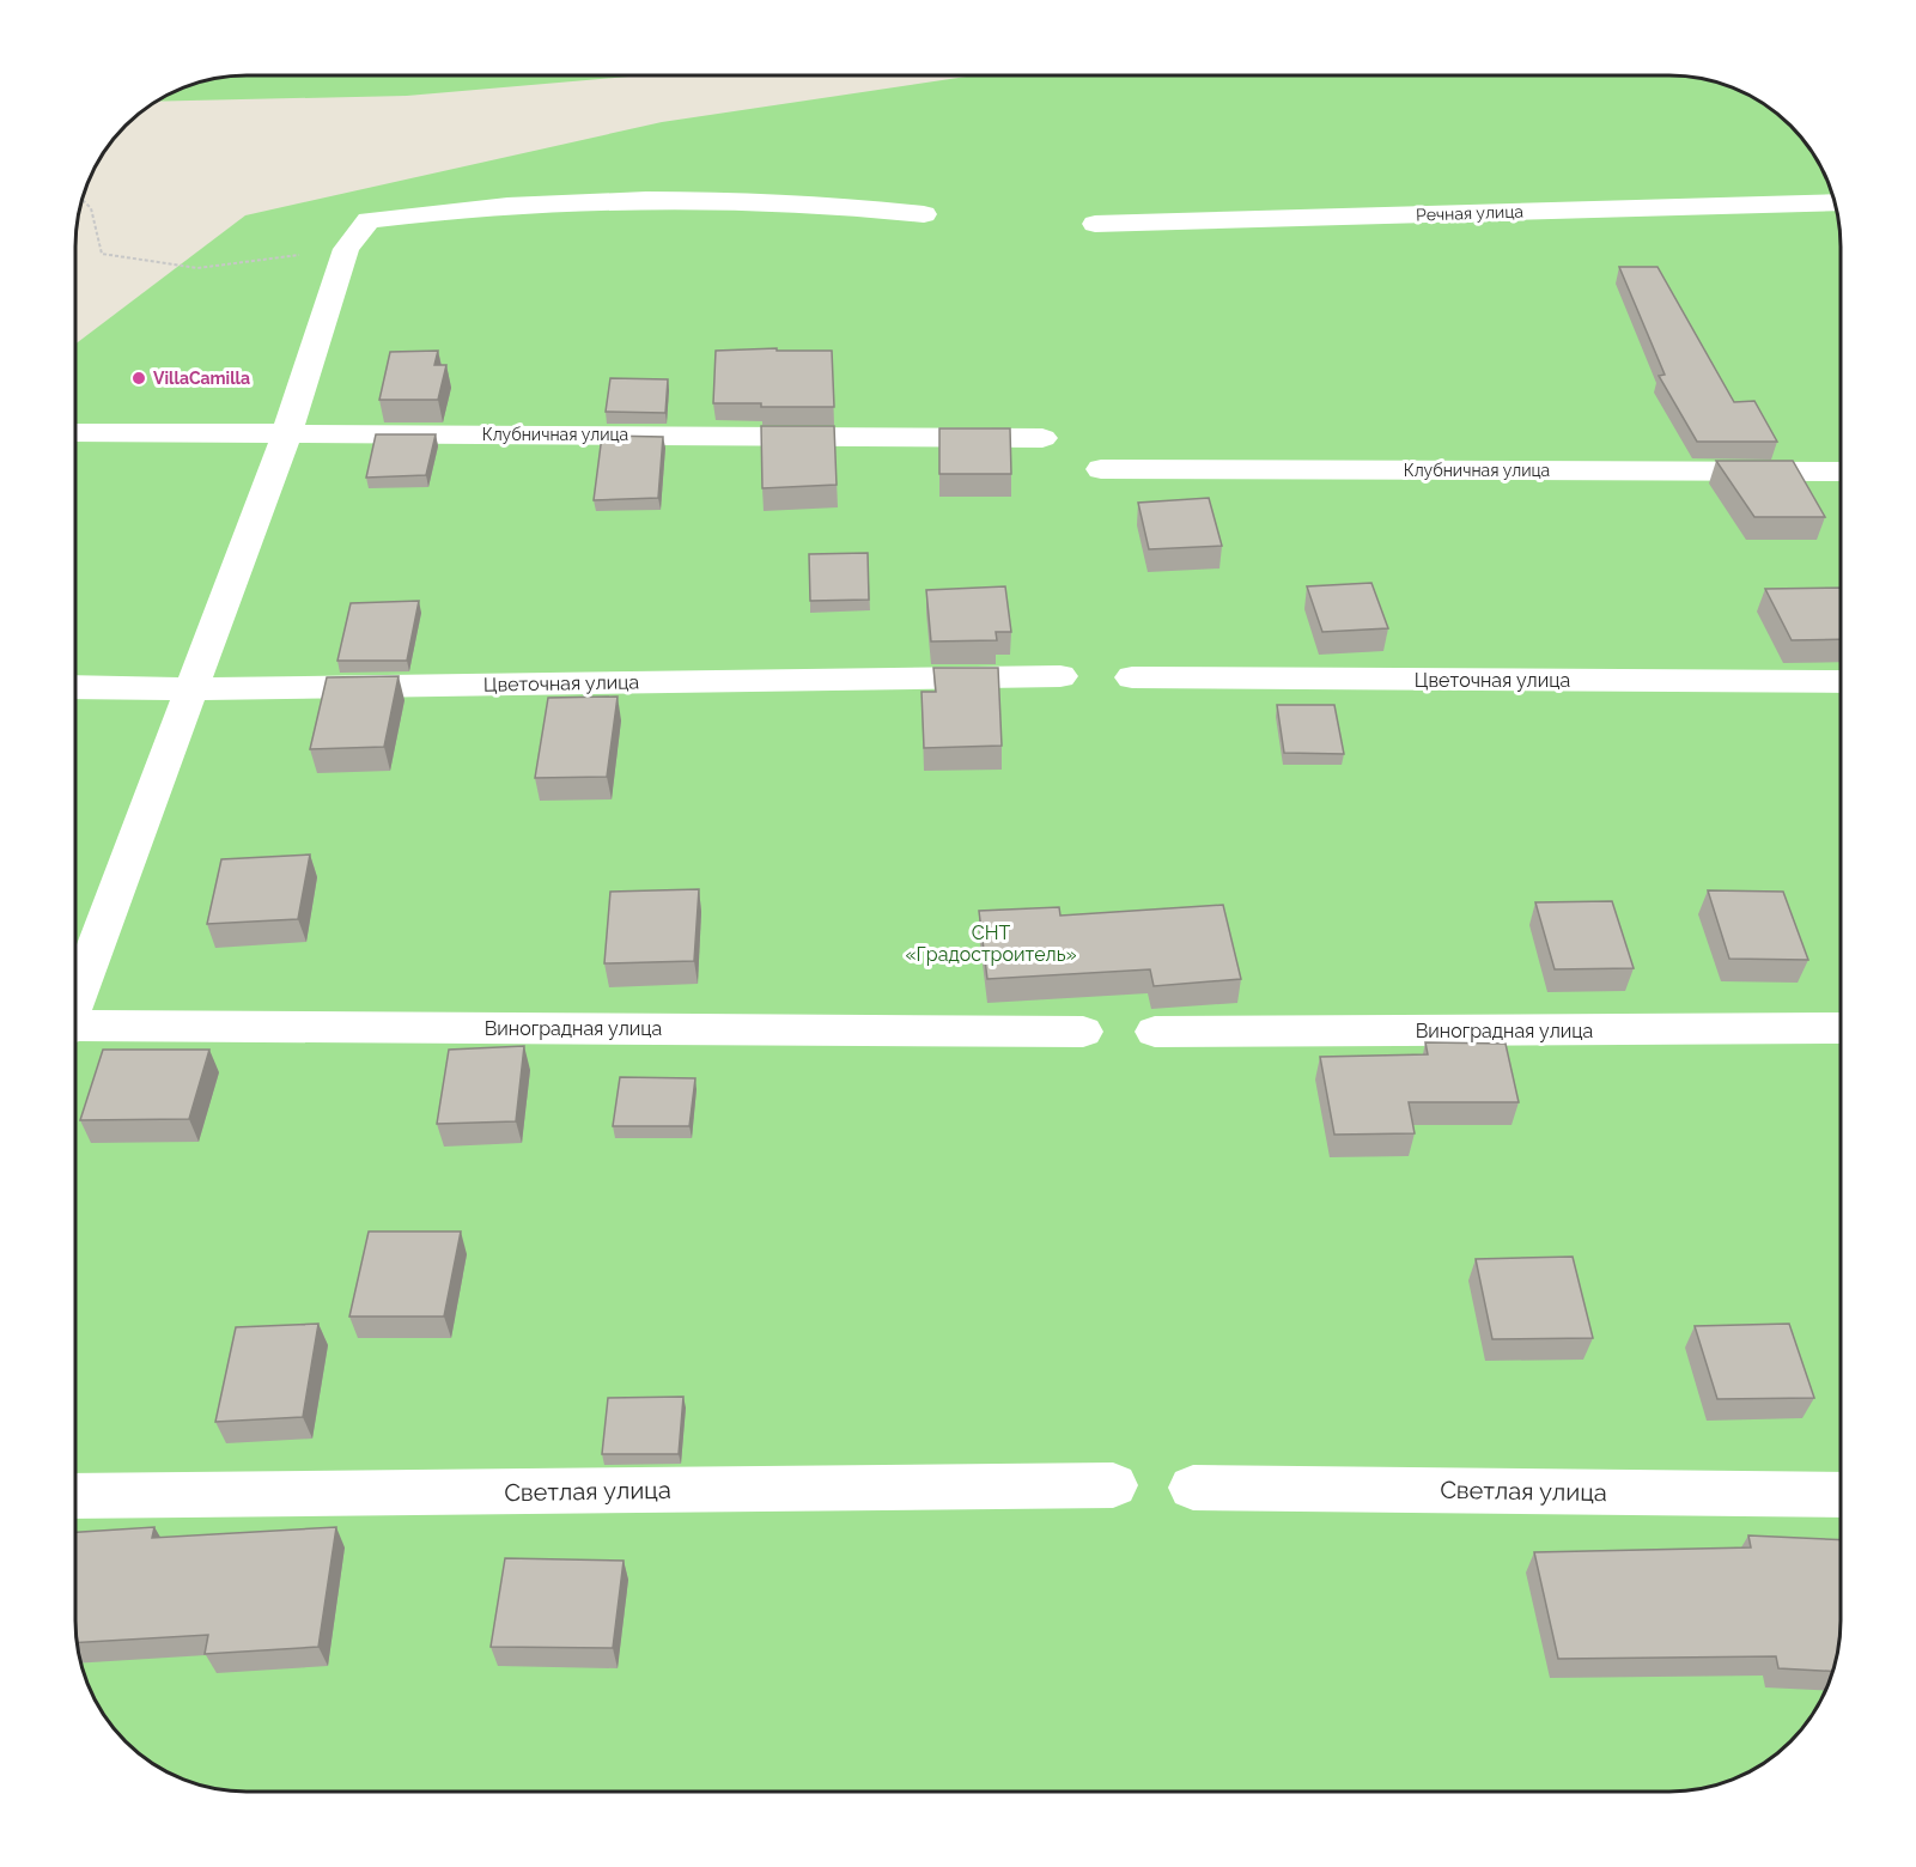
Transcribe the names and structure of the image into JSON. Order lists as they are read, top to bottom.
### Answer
{
  "streets": {
    "street": [
      "Речная улица",
      "Клубничная улица",
      "Цветочная улица",
      "Виноградная улица",
      "Светлая улица"
    ]
  },
  "parks": ["СНТ «Градостроитель»"],
  "places": ["VillaCamilla"]
}
